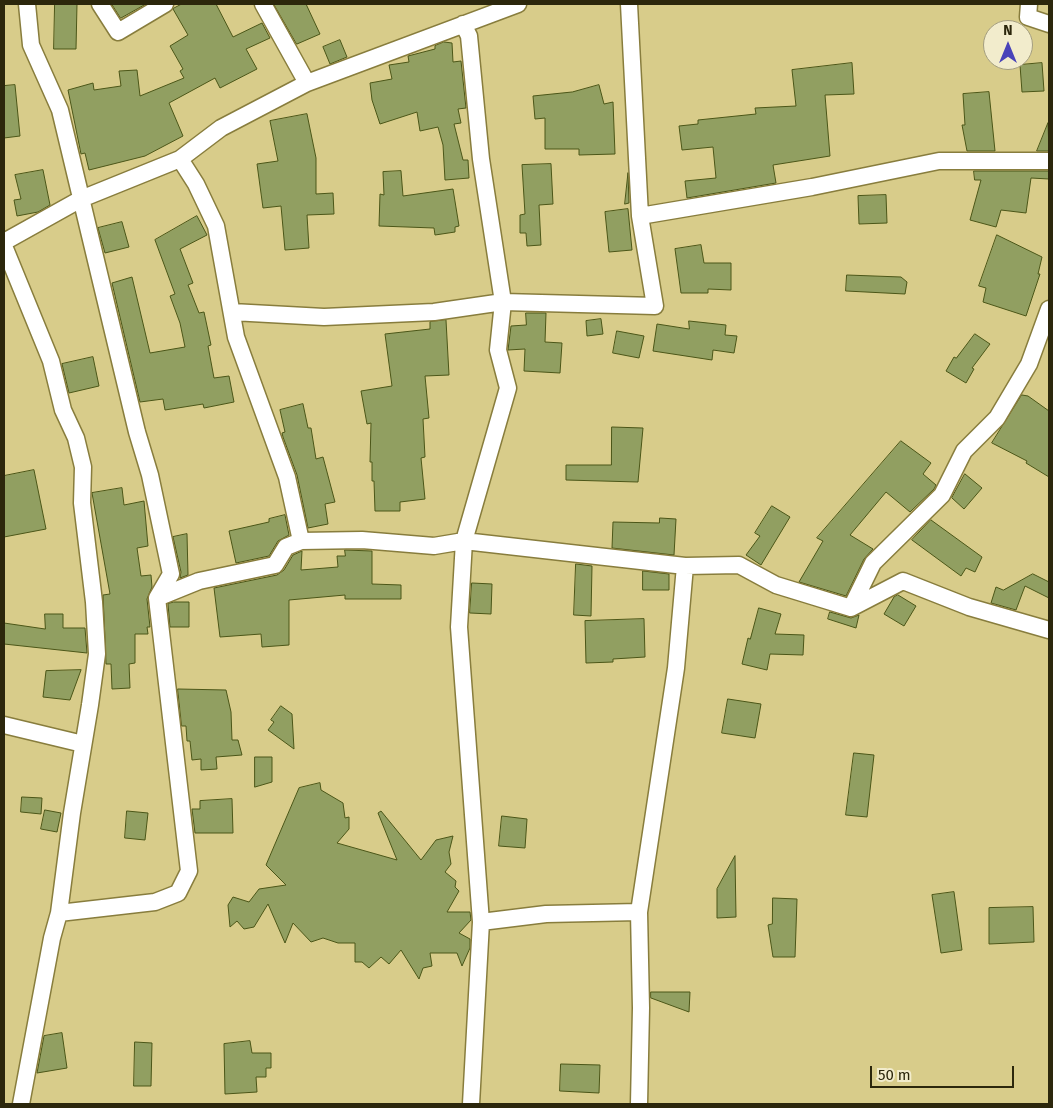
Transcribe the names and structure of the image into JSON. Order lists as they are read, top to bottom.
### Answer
{
  "scale_bar": "50 m",
  "north": "top"
}
